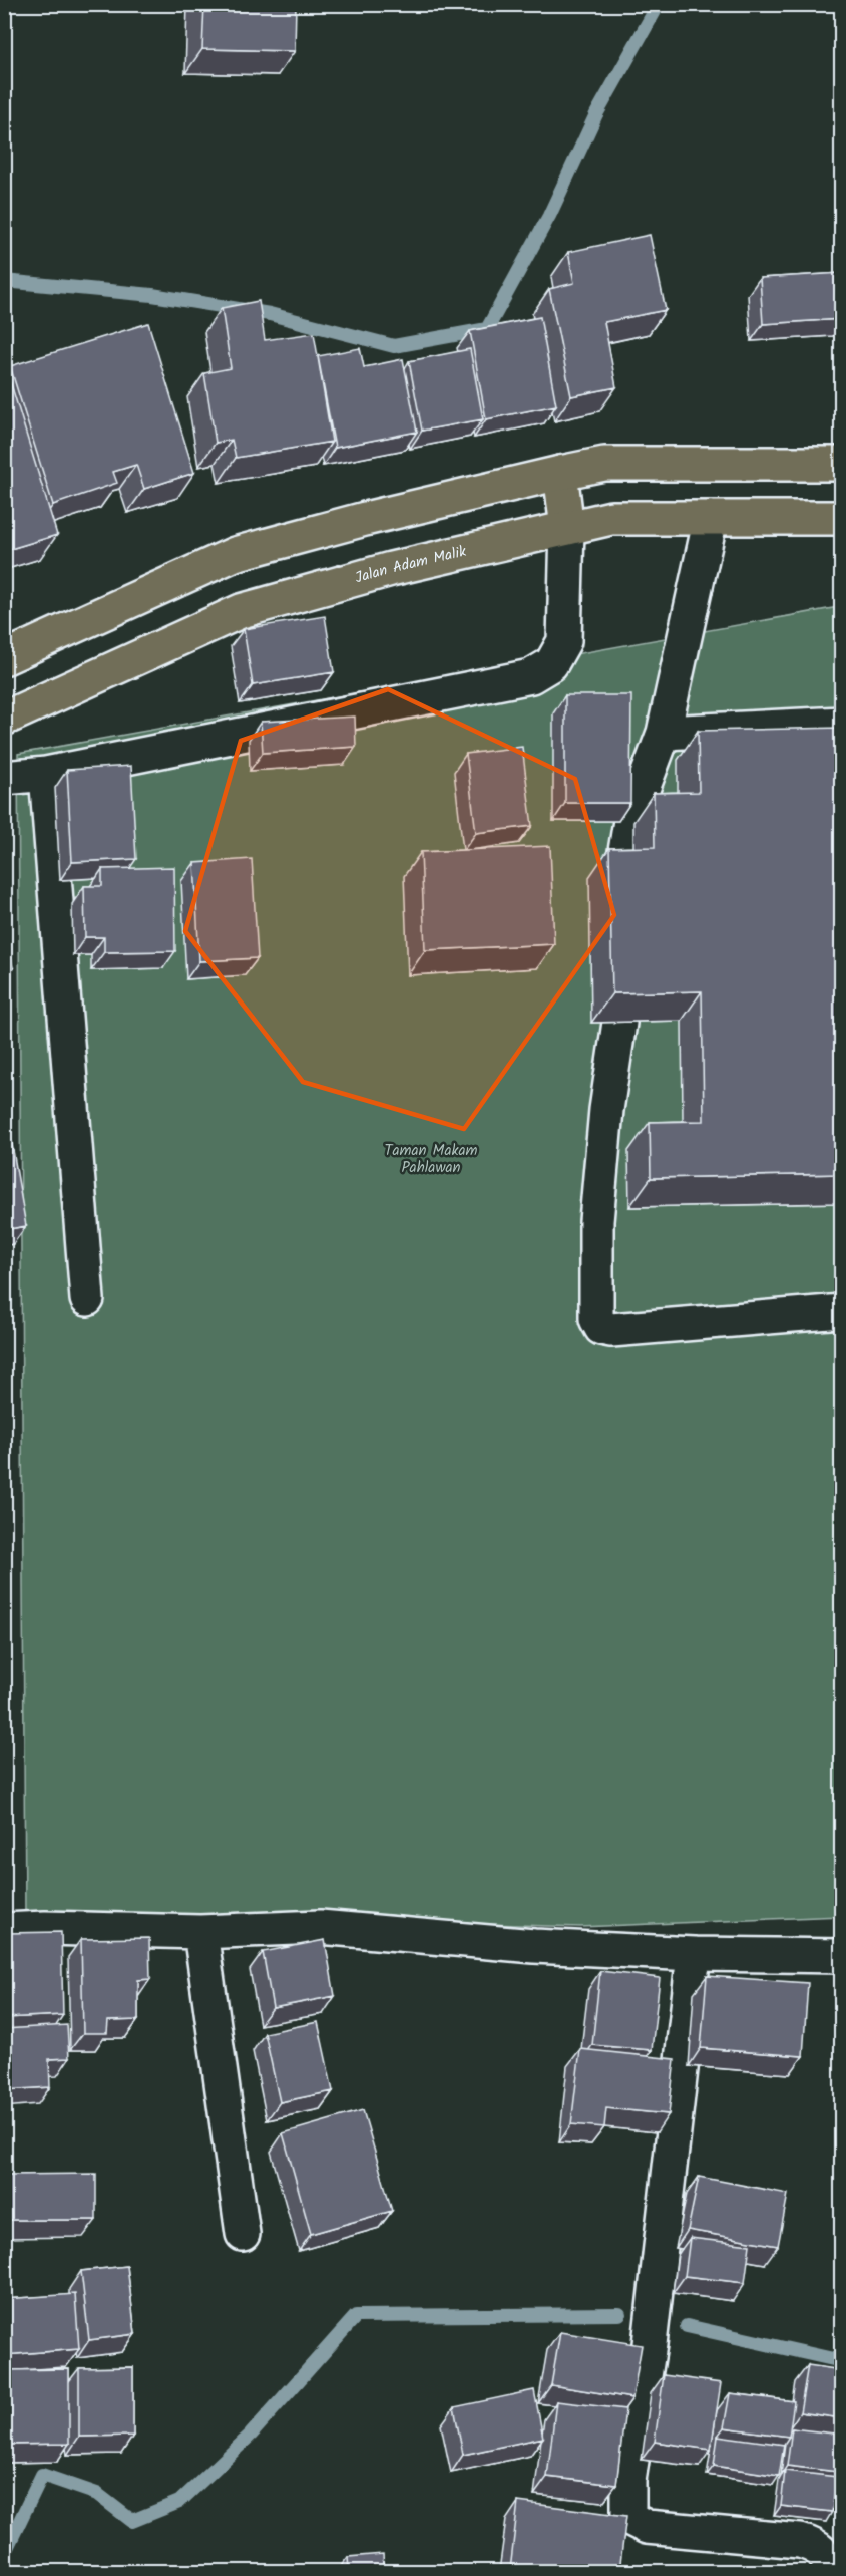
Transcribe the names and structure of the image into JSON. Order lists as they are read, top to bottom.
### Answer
{
  "streets": {
    "main road": ["Jalan Adam Malik"]
  },
  "parks": ["Taman Makam Pahlawan"]
}
